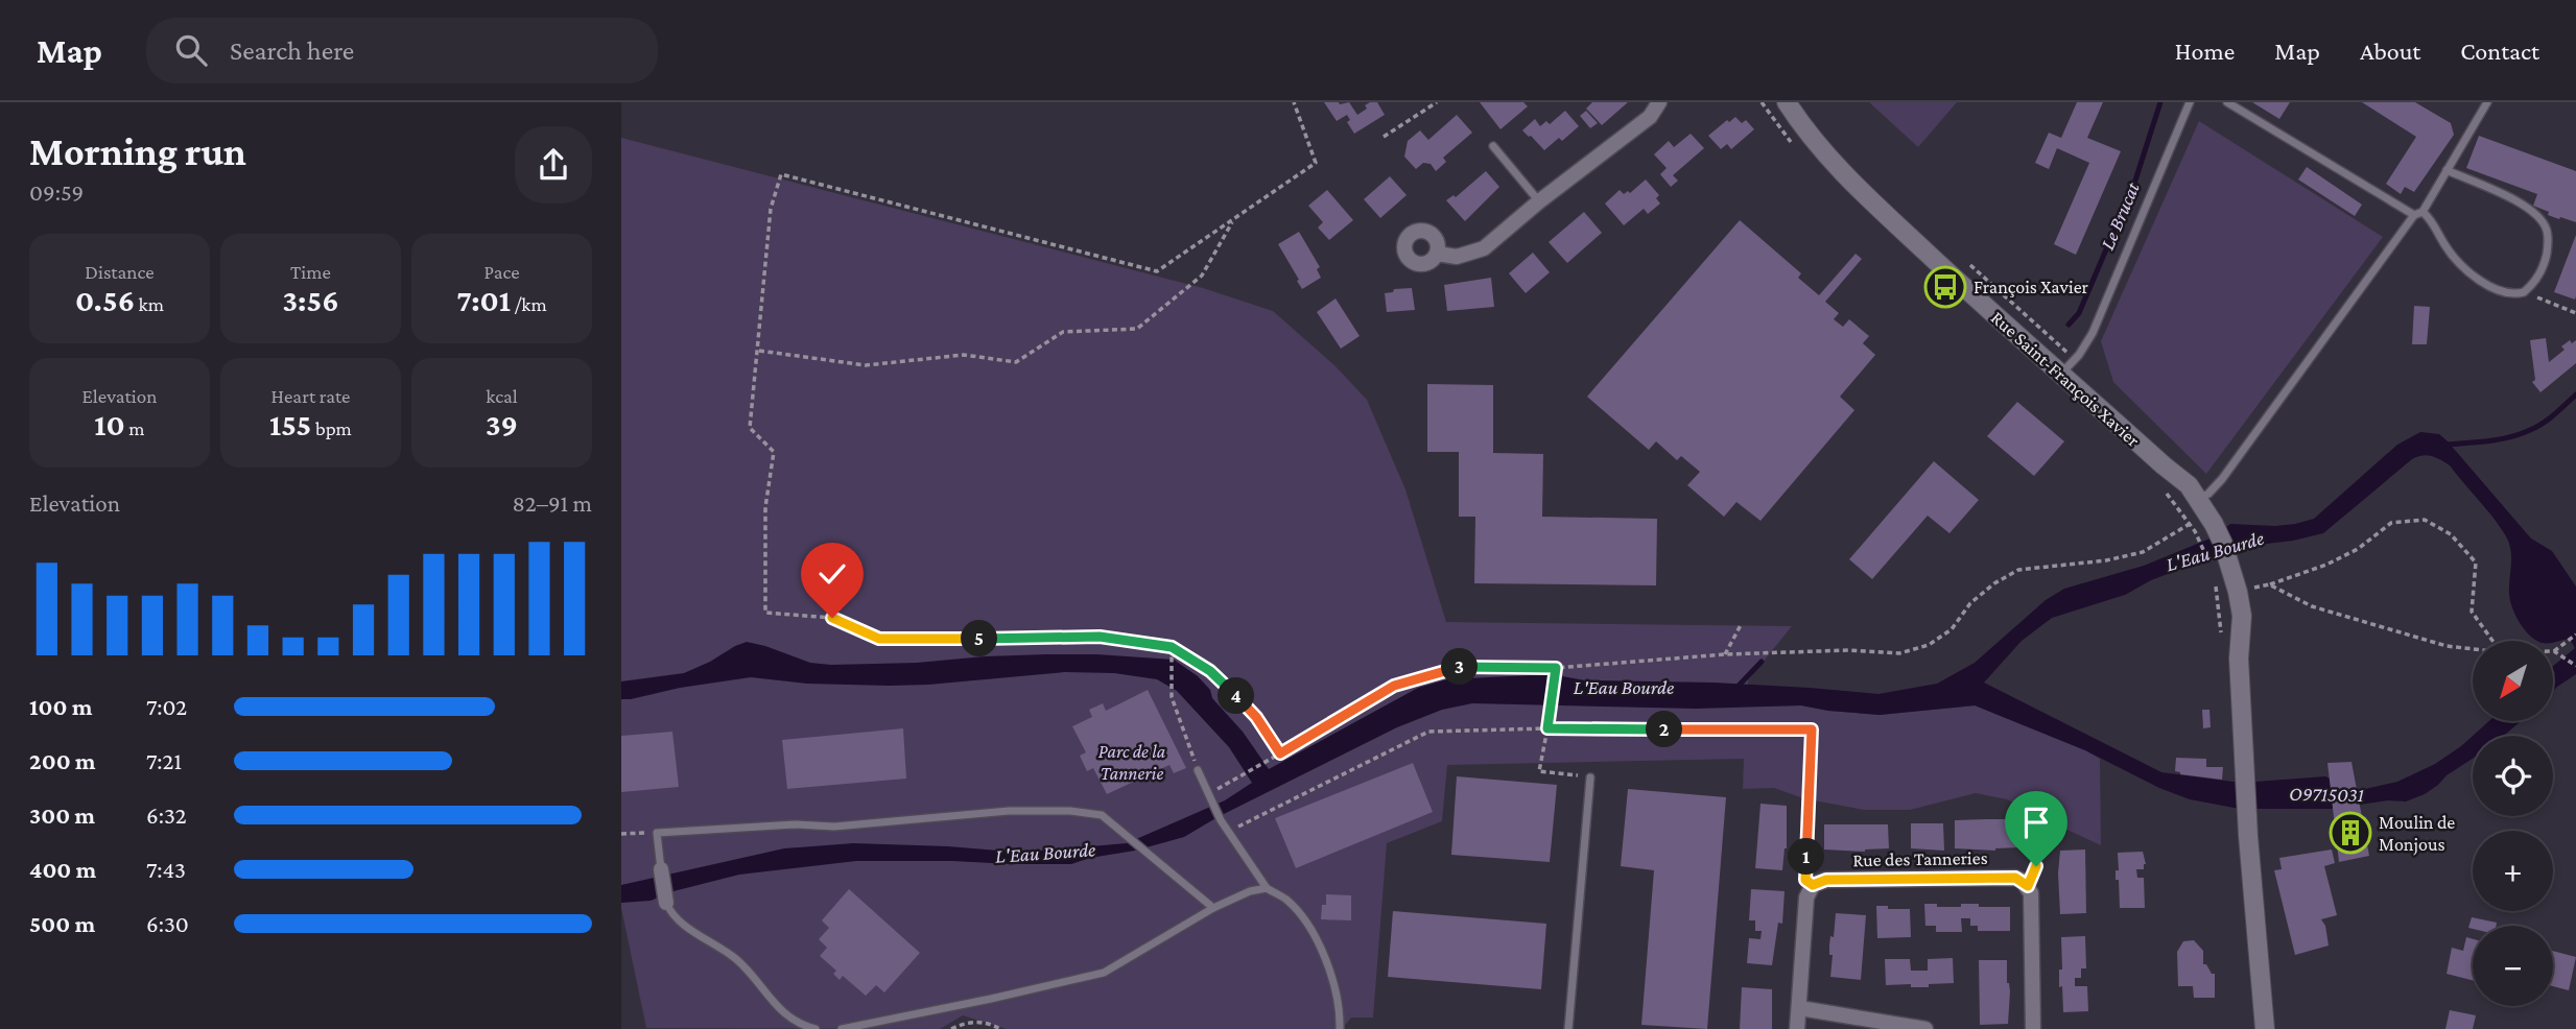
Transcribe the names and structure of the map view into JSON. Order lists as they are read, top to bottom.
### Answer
{
  "streets": {
    "street": ["Rue Saint-François Xavier", "Rue des Tanneries"]
  },
  "water": ["Le Brucat", "L'Eau Bourde", "O9715031"],
  "parks": ["Parc de la Tannerie"],
  "places": {
    "bus stop": ["François Xavier"],
    "building": ["Moulin de Monjous"]
  },
  "north": "bottom left",
  "page": {
    "header": "Map",
    "search": "Search here",
    "nav": [
      "Home",
      "Map",
      "About",
      "Contact"
    ],
    "heading": ["Morning run", "09:59"],
    "stats": [
      ["Distance", "0.56 km"],
      ["Time", "3:56"],
      ["Pace", "7:01 /km"],
      ["Elevation", "10 m"],
      ["Heart rate", "155 bpm"],
      ["kcal", "39"]
    ],
    "chart": ["Elevation", "82–91 m"],
    "pins": [
      "5",
      "3",
      "4",
      "2",
      "1"
    ],
    "map_buttons": ["+", "−"],
    "list": [
      {
        "name": "100 m",
        "note": "7:02"
      },
      {
        "name": "200 m",
        "note": "7:21"
      },
      {
        "name": "300 m",
        "note": "6:32"
      },
      {
        "name": "400 m",
        "note": "7:43"
      },
      {
        "name": "500 m",
        "note": "6:30"
      }
    ]
  }
}
